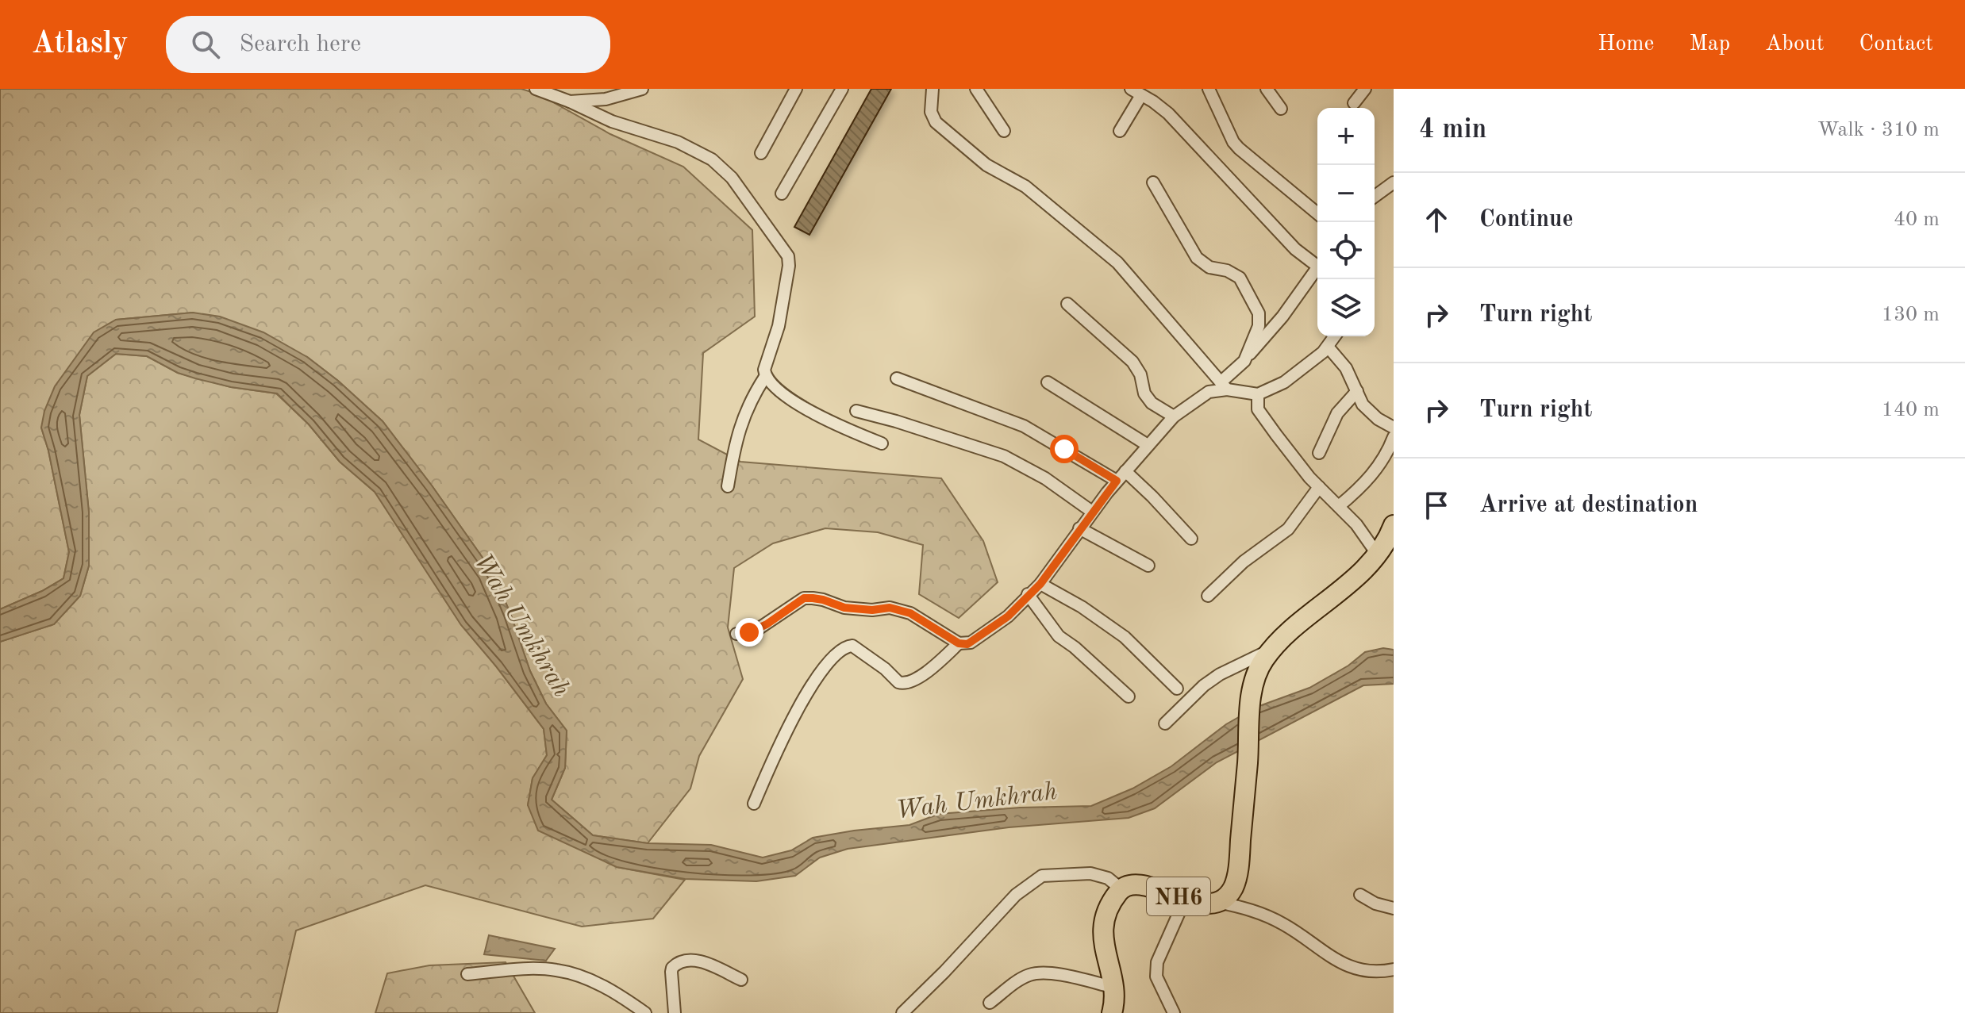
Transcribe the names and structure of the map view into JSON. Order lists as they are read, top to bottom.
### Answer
{
  "streets": {
    "highway": ["NH6"]
  },
  "water": ["Wah Umkhrah"],
  "page": {
    "header": "Atlasly",
    "search": "Search here",
    "nav": [
      "Home",
      "Map",
      "About",
      "Contact"
    ],
    "heading": ["4 min", "Walk · 310 m"],
    "map_buttons": ["+", "−"],
    "list": [
      ["Continue", "40 m"],
      ["Turn right", "130 m"],
      ["Turn right", "140 m"],
      "Arrive at destination"
    ]
  }
}
